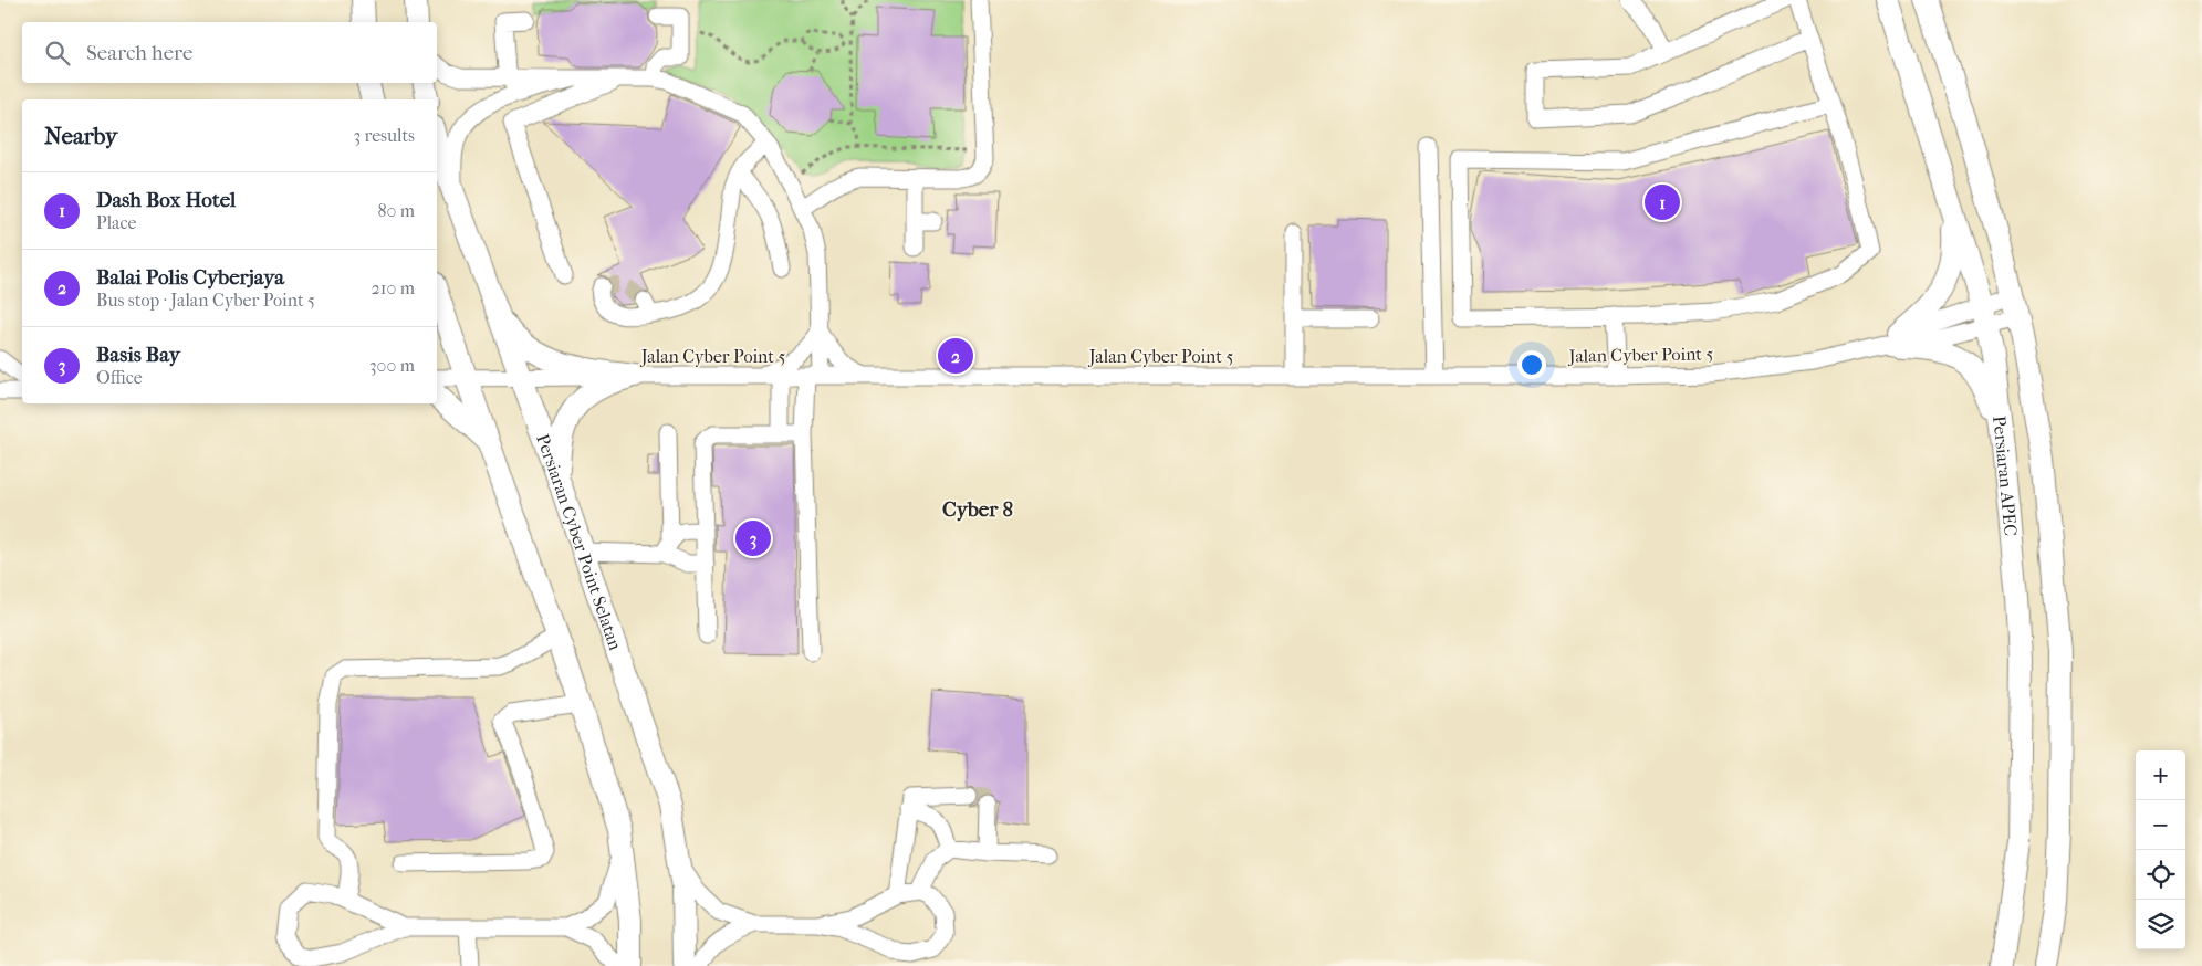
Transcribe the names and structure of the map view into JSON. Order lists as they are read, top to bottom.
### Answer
{
  "streets": {
    "main road": ["Persiaran APEC", "Persiaran Cyber Point Selatan"],
    "street": ["Jalan Cyber Point 5"]
  },
  "crossings": [
    ["Jalan Cyber Point 5", "Persiaran APEC"],
    ["Jalan Cyber Point 5", "Persiaran Cyber Point Selatan"]
  ],
  "districts": ["Cyber 8"],
  "page": {
    "search": "Search here",
    "heading": ["Nearby", "3 results"],
    "list": [
      {
        "mark": "1",
        "name": "Dash Box Hotel",
        "note": "Place",
        "value": "80 m"
      },
      {
        "mark": "2",
        "name": "Balai Polis Cyberjaya",
        "note": "Bus stop · Jalan Cyber Point 5",
        "value": "210 m"
      },
      {
        "mark": "3",
        "name": "Basis Bay",
        "note": "Office",
        "value": "300 m"
      }
    ],
    "pins": ["1", "2", "3"],
    "map_buttons": ["+", "−"]
  }
}
